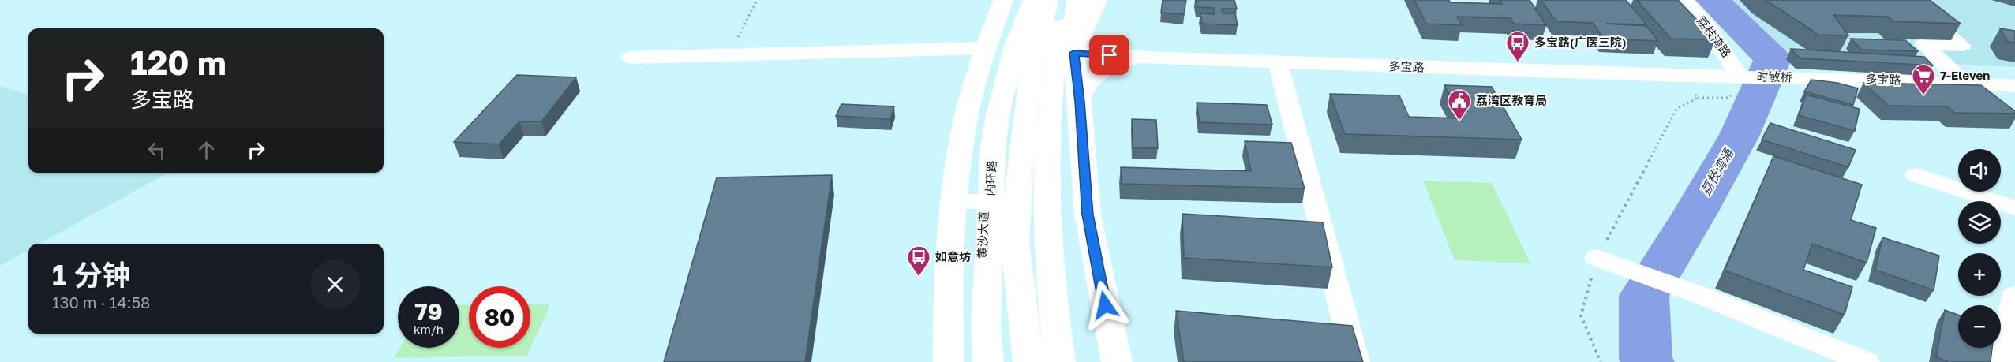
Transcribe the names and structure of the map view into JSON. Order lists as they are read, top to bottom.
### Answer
{
  "streets": {
    "main road": ["内环路", "黄沙大道"],
    "street": ["荔枝湾路", "多宝路", "时敏桥"]
  },
  "crossings": [
    ["荔枝湾路", "多宝路"],
    ["荔枝湾路", "时敏桥"],
    ["多宝路", "时敏桥"],
    ["多宝路", "黄沙大道"],
    ["内环路", "黄沙大道"]
  ],
  "water": ["荔枝湾涌"],
  "places": {
    "bus stop": ["多宝路(广医三院)", "如意坊"],
    "supermarket": ["7-Eleven"],
    "public building": ["荔湾区教育局"]
  },
  "page": {
    "turn": ["120 m", "多宝路"],
    "map_buttons": ["+", "−"],
    "heading": ["1 分钟", "130 m · 14:58"],
    "speed": "79 km/h",
    "limit": "80"
  }
}
